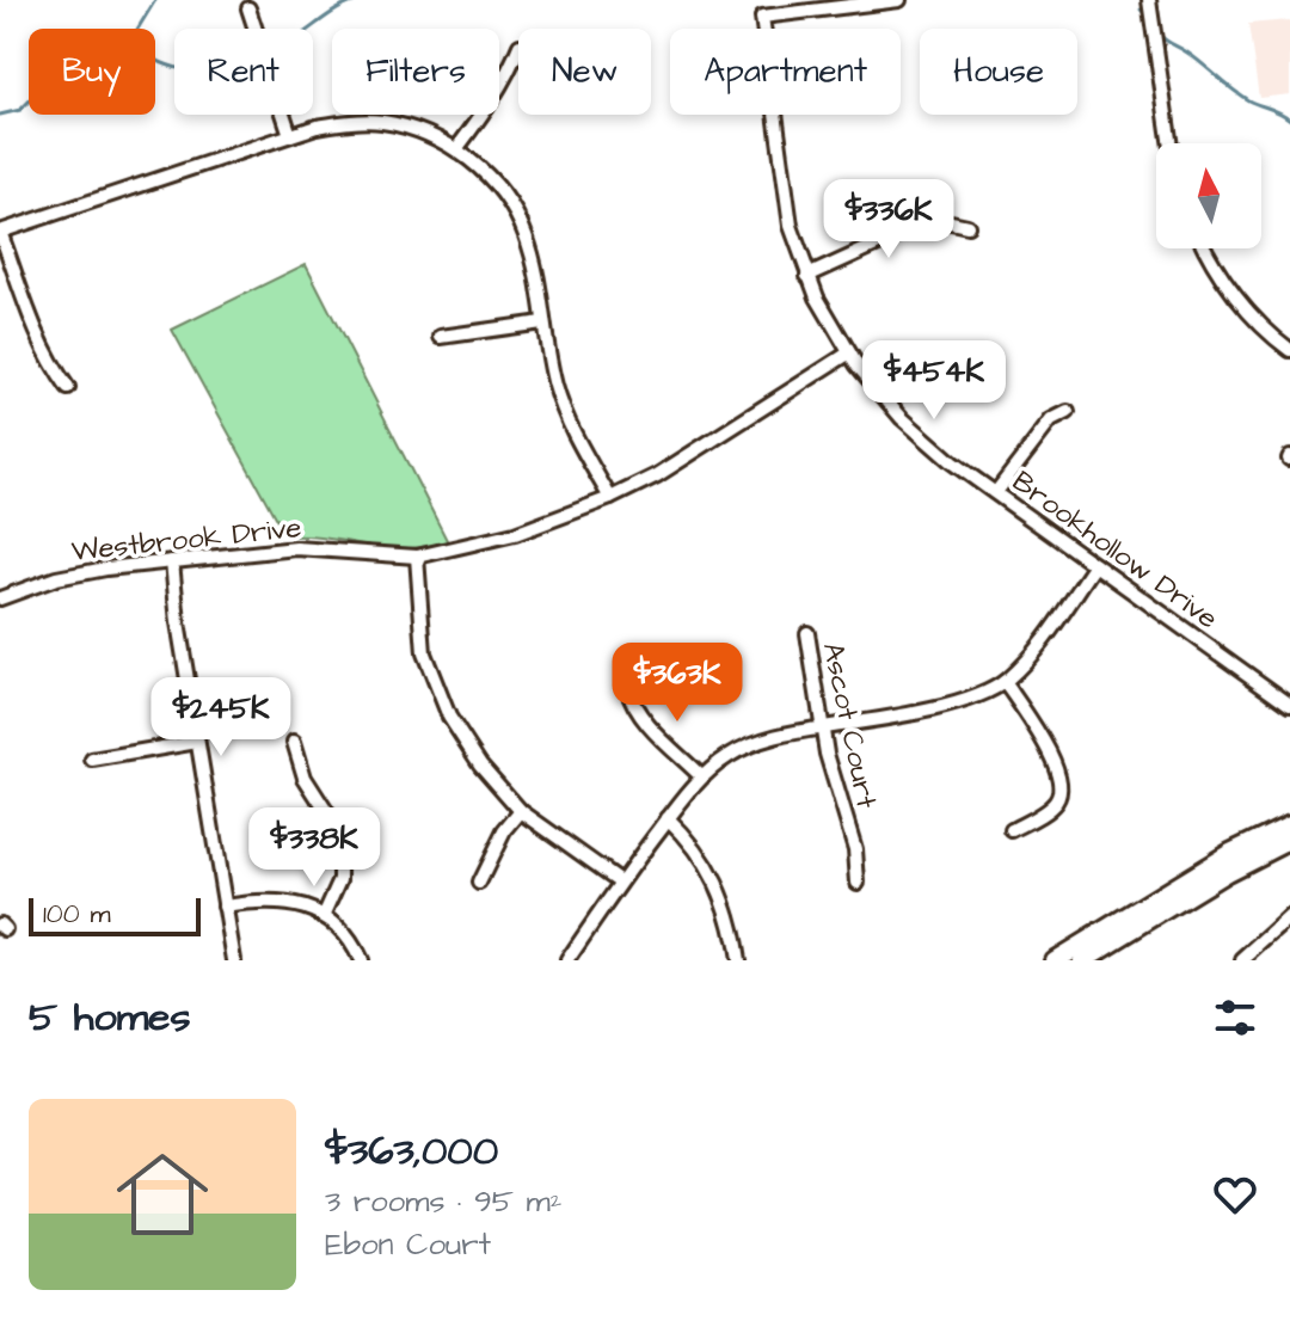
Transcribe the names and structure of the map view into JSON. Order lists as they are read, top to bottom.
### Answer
{
  "streets": {
    "street": ["Westbrook Drive", "Brookhollow Drive", "Ascot Court"]
  },
  "crossings": [
    ["Westbrook Drive", "Brookhollow Drive"]
  ],
  "scale_bar": "100 m",
  "north": "top",
  "page": {
    "chip": [
      "Buy",
      "Rent",
      "Filters",
      "New",
      "Apartment",
      "House"
    ],
    "price": [
      "$336K",
      "$454K",
      "$363K",
      "$245K",
      "$338K"
    ],
    "scale": "100 m",
    "heading": "5 homes",
    "list": [
      {
        "name": "$363,000",
        "note": "3 rooms · 95 m² · Ebon Court"
      }
    ]
  }
}
